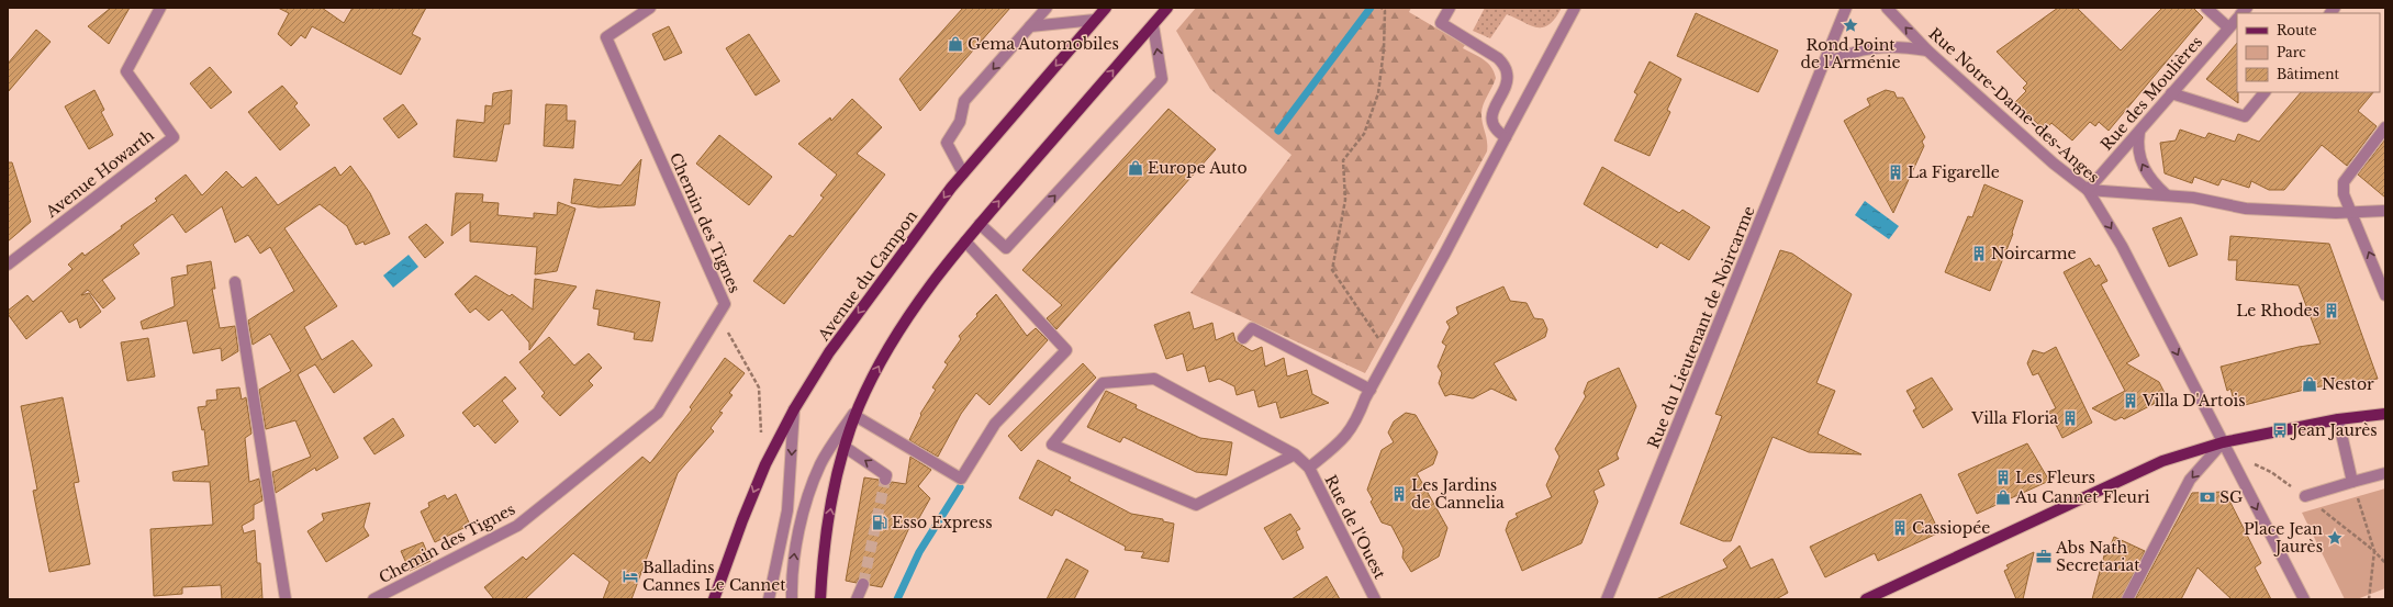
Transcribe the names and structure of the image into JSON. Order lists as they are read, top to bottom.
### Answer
{
  "streets": {
    "main road": ["Avenue du Campon"],
    "street": [
      "Rue des Moulières",
      "Rue Notre-Dame-des-Anges",
      "Avenue Howarth",
      "Chemin des Tignes",
      "Rue du Lieutenant de Noircarme",
      "Rue de l'Ouest"
    ]
  },
  "crossings": [
    ["Rue des Moulières", "Rue Notre-Dame-des-Anges"]
  ],
  "places": {
    "place": ["Rond Point de l'Arménie", "Place Jean Jaurès"],
    "shop": [
      "Gema Automobiles",
      "Europe Auto",
      "Nestor",
      "Au Cannet Fleuri"
    ],
    "building": [
      "La Figarelle",
      "Noircarme",
      "Le Rhodes",
      "Villa D'Artois",
      "Villa Floria",
      "Les Fleurs",
      "Les Jardins de Cannelia",
      "Cassiopée"
    ],
    "bus stop": ["Jean Jaurès"],
    "bank": ["SG"],
    "fuel station": ["Esso Express"],
    "office": ["Abs Nath Secretariat"],
    "hotel": ["Balladins Cannes Le Cannet"]
  },
  "legend": ["Route", "Parc", "Bâtiment"]
}
